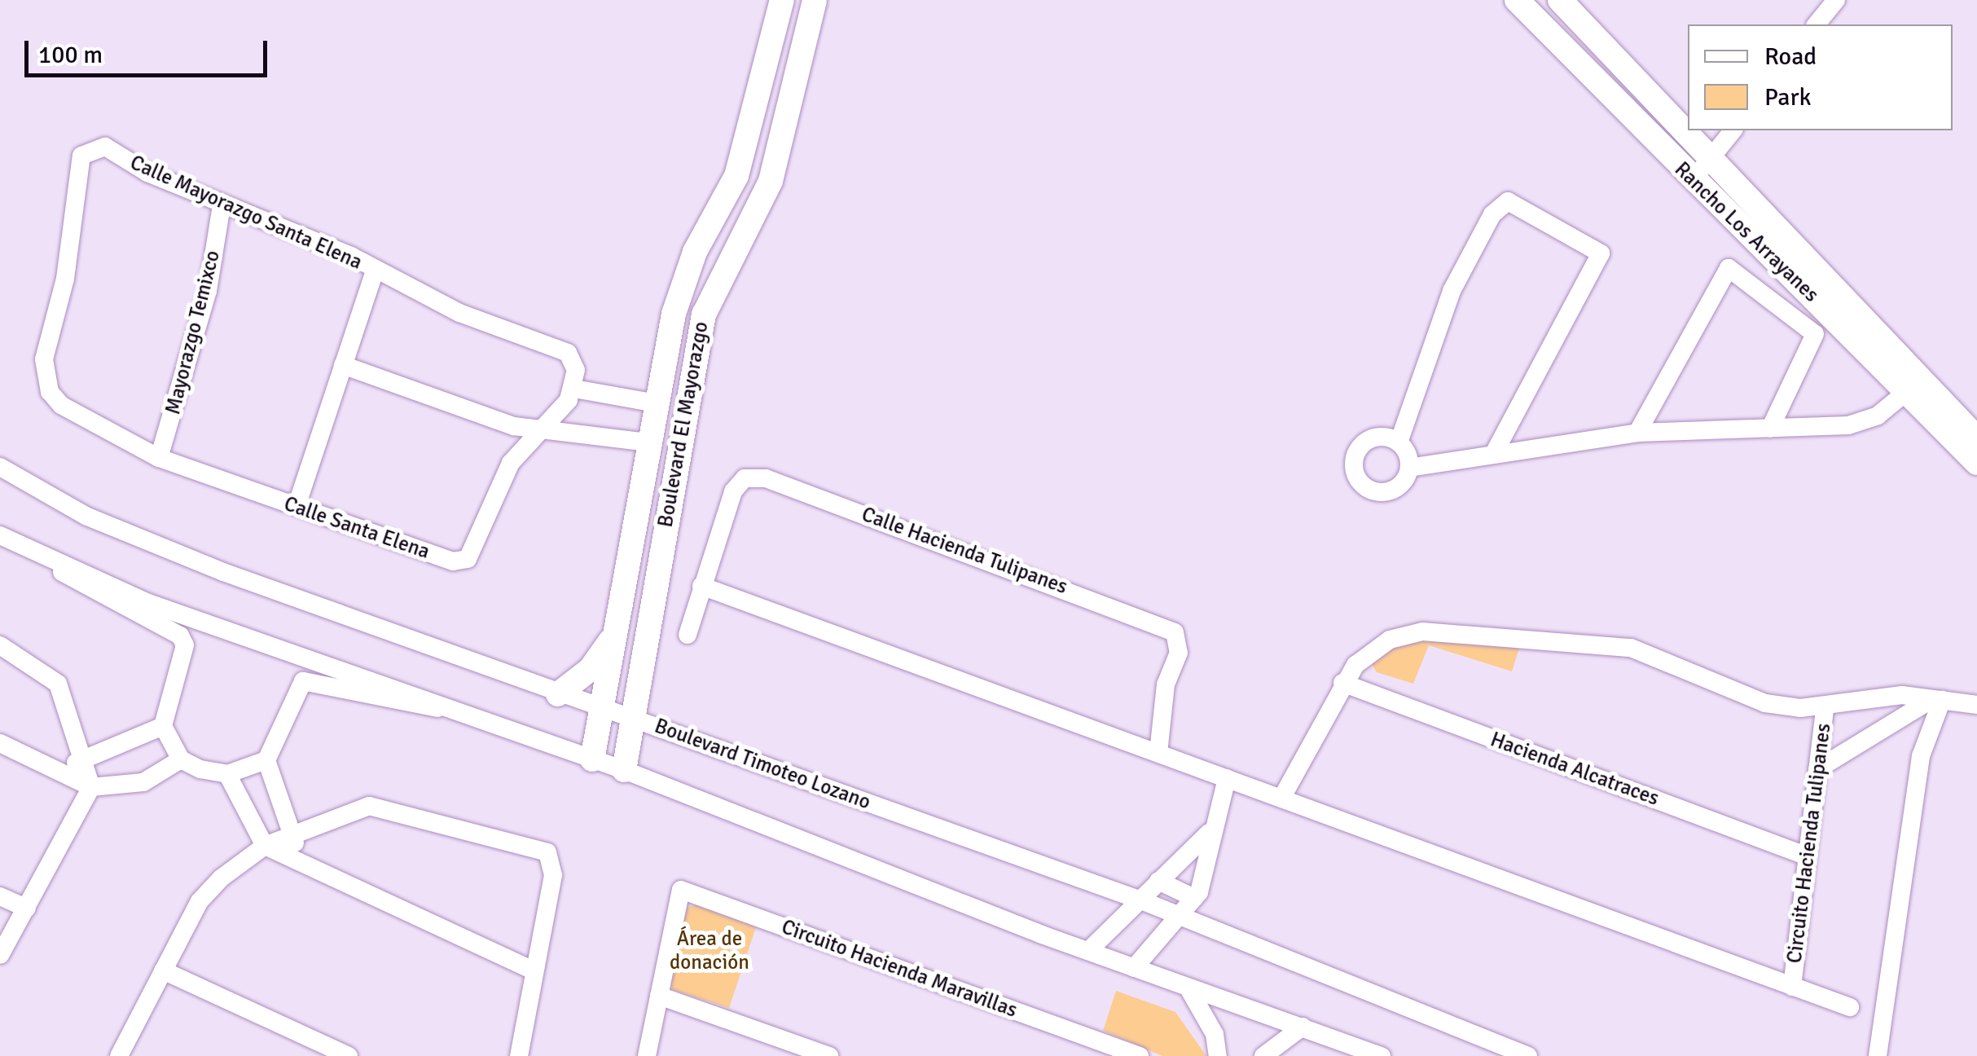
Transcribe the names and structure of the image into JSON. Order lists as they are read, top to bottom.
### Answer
{
  "streets": {
    "street": [
      "Calle Mayorazgo Santa Elena",
      "Rancho Los Arrayanes",
      "Mayorazgo Temixco",
      "Boulevard El Mayorazgo",
      "Calle Santa Elena",
      "Calle Hacienda Tulipanes",
      "Boulevard Timoteo Lozano",
      "Hacienda Alcatraces",
      "Circuito Hacienda Tulipanes",
      "Circuito Hacienda Maravillas"
    ]
  },
  "crossings": [
    ["Calle Mayorazgo Santa Elena", "Mayorazgo Temixco"],
    ["Calle Mayorazgo Santa Elena", "Calle Santa Elena"],
    ["Mayorazgo Temixco", "Calle Santa Elena"],
    ["Boulevard El Mayorazgo", "Boulevard Timoteo Lozano"],
    ["Hacienda Alcatraces", "Circuito Hacienda Tulipanes"]
  ],
  "parks": ["Área de donación"],
  "legend": ["Road", "Park"],
  "scale_bar": "100 m"
}
